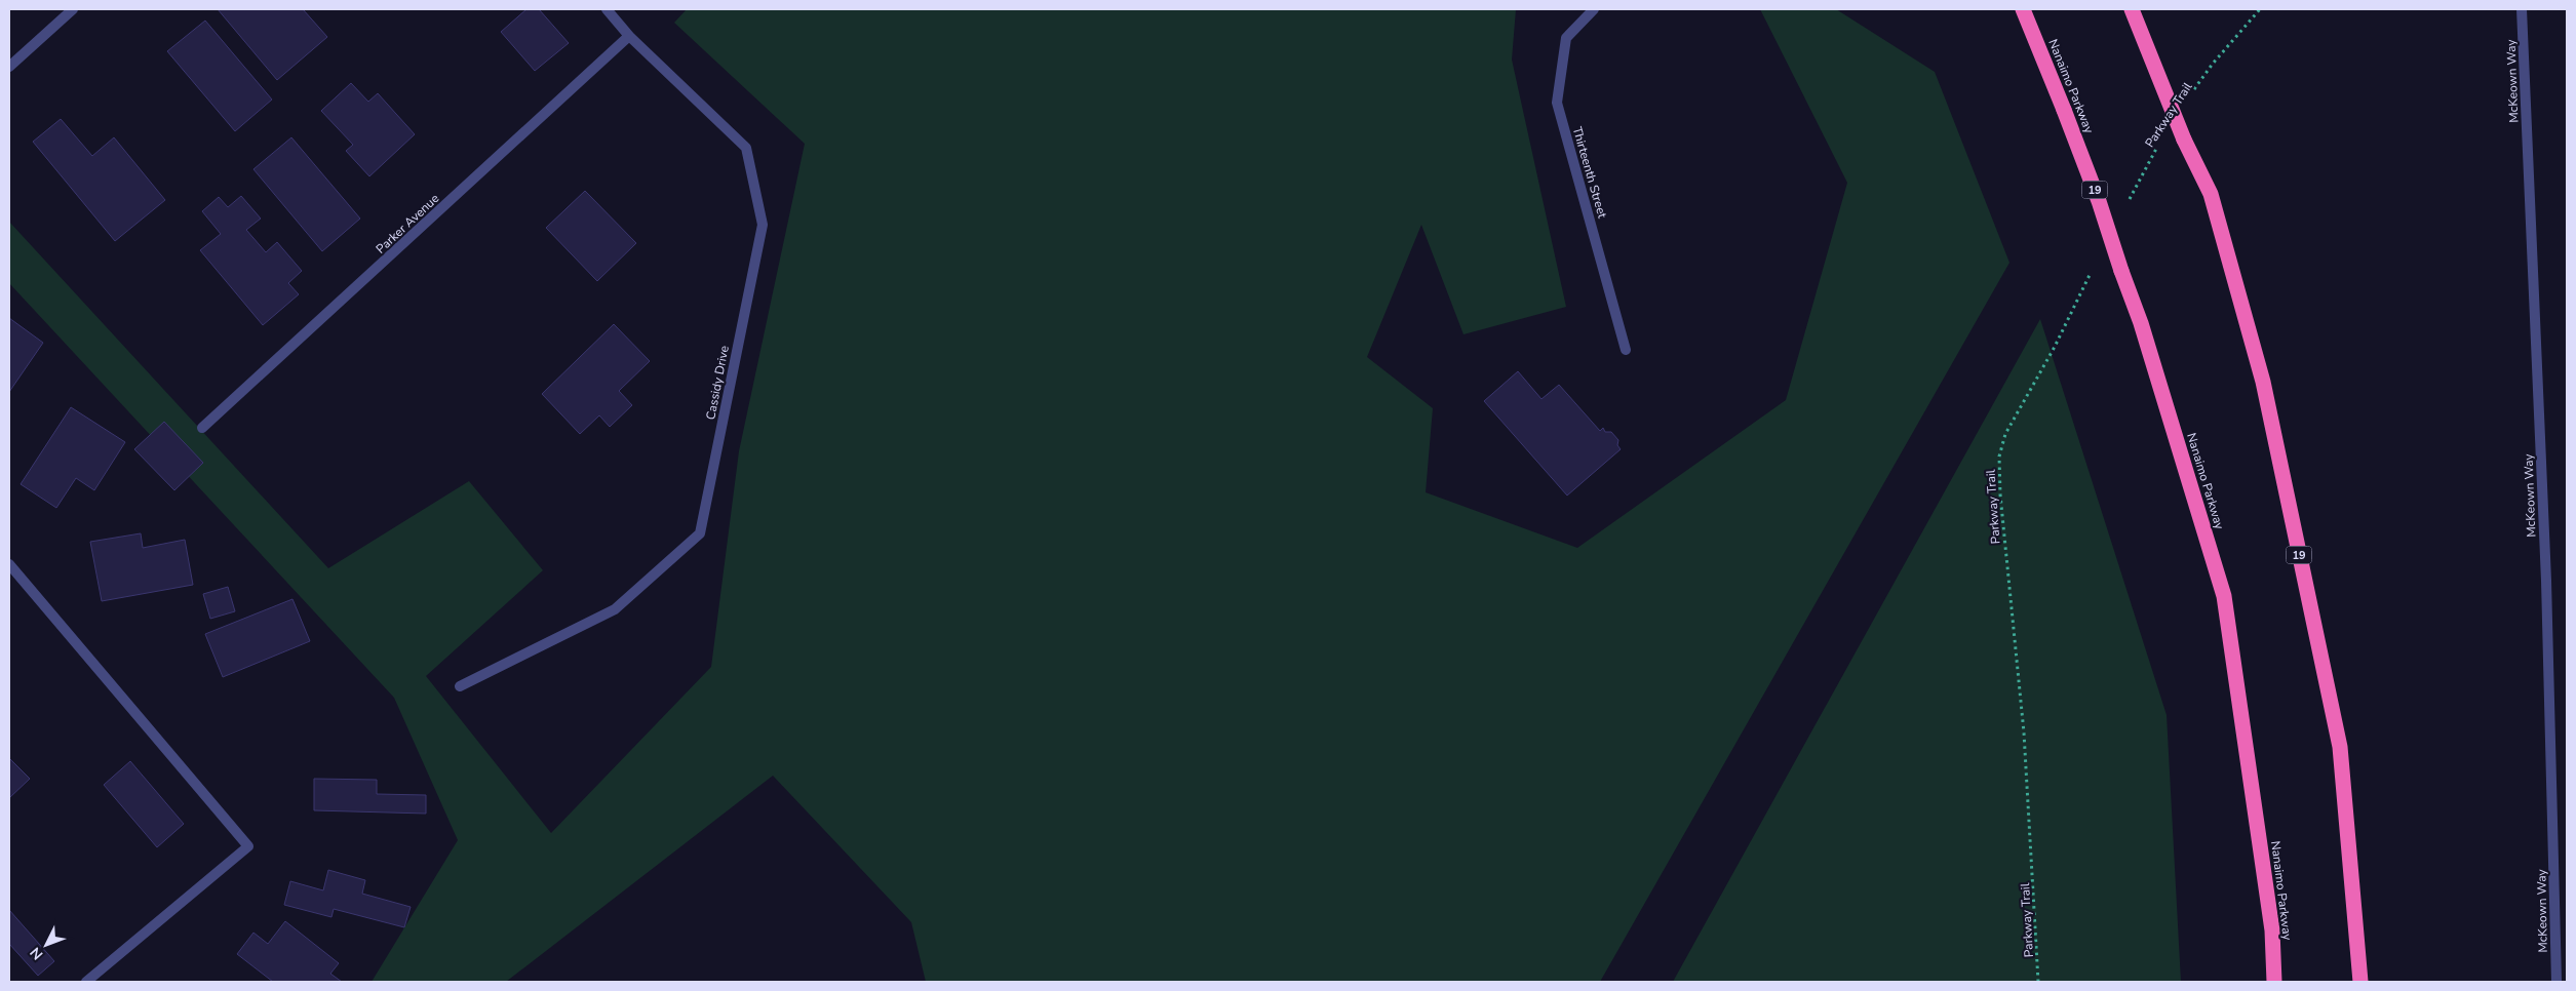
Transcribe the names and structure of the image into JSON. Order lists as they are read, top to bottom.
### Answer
{
  "streets": {
    "highway": ["Nanaimo Parkway", "19"],
    "street": [
      "McKeown Way",
      "Thirteenth Street",
      "Parker Avenue",
      "Cassidy Drive"
    ],
    "path": ["Parkway Trail"]
  },
  "crossings": [
    ["Parker Avenue", "Cassidy Drive"]
  ],
  "north": "bottom left"
}
